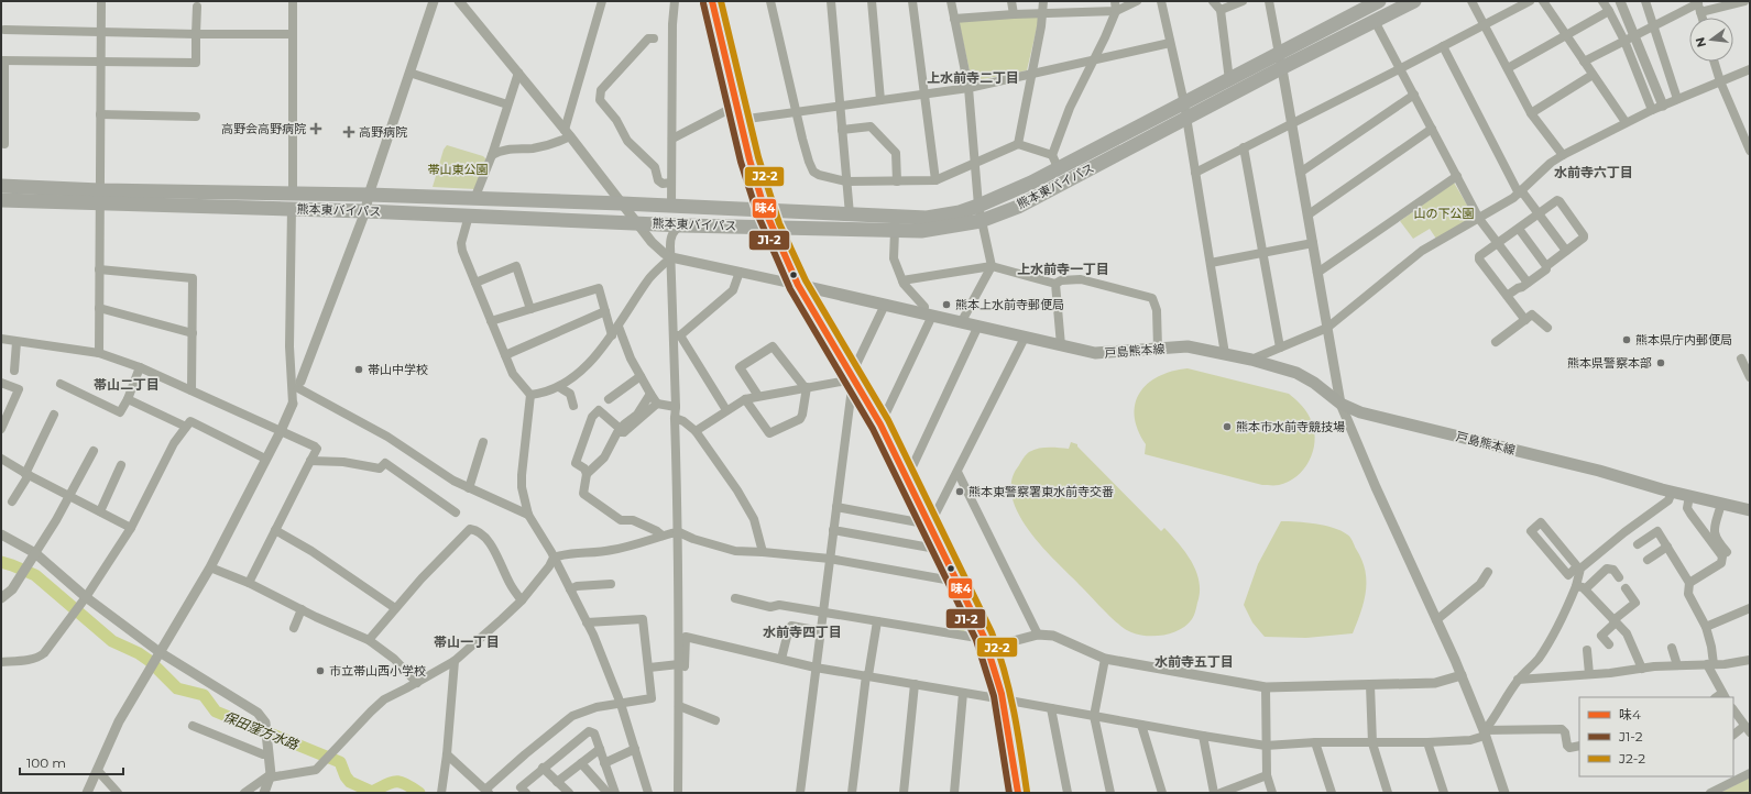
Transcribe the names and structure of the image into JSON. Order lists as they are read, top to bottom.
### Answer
{
  "streets": {
    "highway": ["熊本東バイパス"],
    "main road": ["戸島熊本線"]
  },
  "districts": [
    "上水前寺二丁目",
    "水前寺六丁目",
    "上水前寺一丁目",
    "帯山二丁目",
    "水前寺四丁目",
    "帯山一丁目",
    "水前寺五丁目"
  ],
  "water": ["保田窪方水路"],
  "parks": ["帯山東公園", "山の下公園"],
  "places": {
    "health": ["高野会高野病院", "高野病院"],
    "other": [
      "熊本上水前寺郵便局",
      "熊本県庁内郵便局",
      "熊本県警察本部",
      "帯山中学校",
      "熊本市水前寺競技場",
      "熊本東警察署東水前寺交番",
      "市立帯山西小学校"
    ]
  },
  "lines": ["transit line 味4", "transit line J2-2", "transit line J1-2"],
  "legend": ["味4", "J1-2", "J2-2"],
  "scale_bar": "100 m",
  "north": "left"
}
